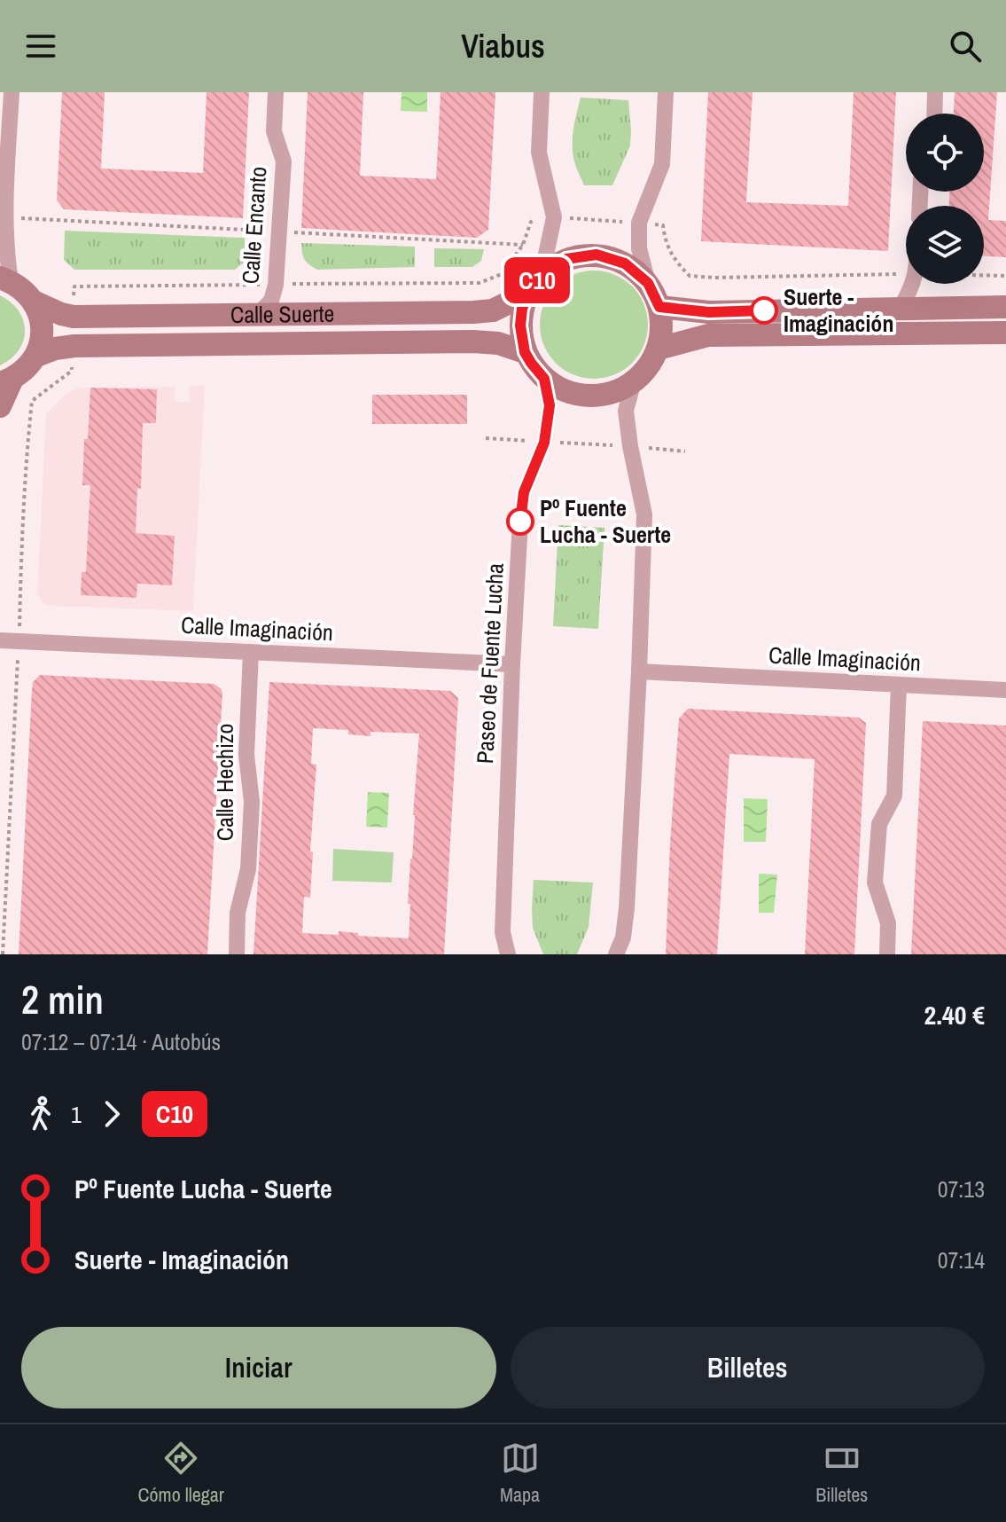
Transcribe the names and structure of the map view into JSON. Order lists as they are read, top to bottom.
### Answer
{
  "streets": {
    "main road": ["Calle Suerte"],
    "street": [
      "Calle Encanto",
      "Calle Imaginación",
      "Paseo de Fuente Lucha",
      "Calle Hechizo"
    ]
  },
  "crossings": [
    ["Calle Encanto", "Calle Suerte"],
    ["Calle Suerte", "Paseo de Fuente Lucha"],
    ["Calle Imaginación", "Paseo de Fuente Lucha"],
    ["Calle Imaginación", "Calle Hechizo"]
  ],
  "places": ["Suerte - Imaginación", "Pº Fuente Lucha - Suerte"],
  "lines": ["bus line C10"],
  "page": {
    "header": "Viabus",
    "on_map": "C10",
    "heading": ["2 min", "07:12 – 07:14 · Autobús", "2.40 €"],
    "legs": ["1", "C10"],
    "list": [
      {
        "name": "Pº Fuente Lucha - Suerte",
        "value": "07:13"
      },
      {
        "name": "Suerte - Imaginación",
        "value": "07:14"
      }
    ],
    "buttons": ["Iniciar", "Billetes"],
    "tabs": ["Cómo llegar", "Mapa", "Billetes"]
  }
}
